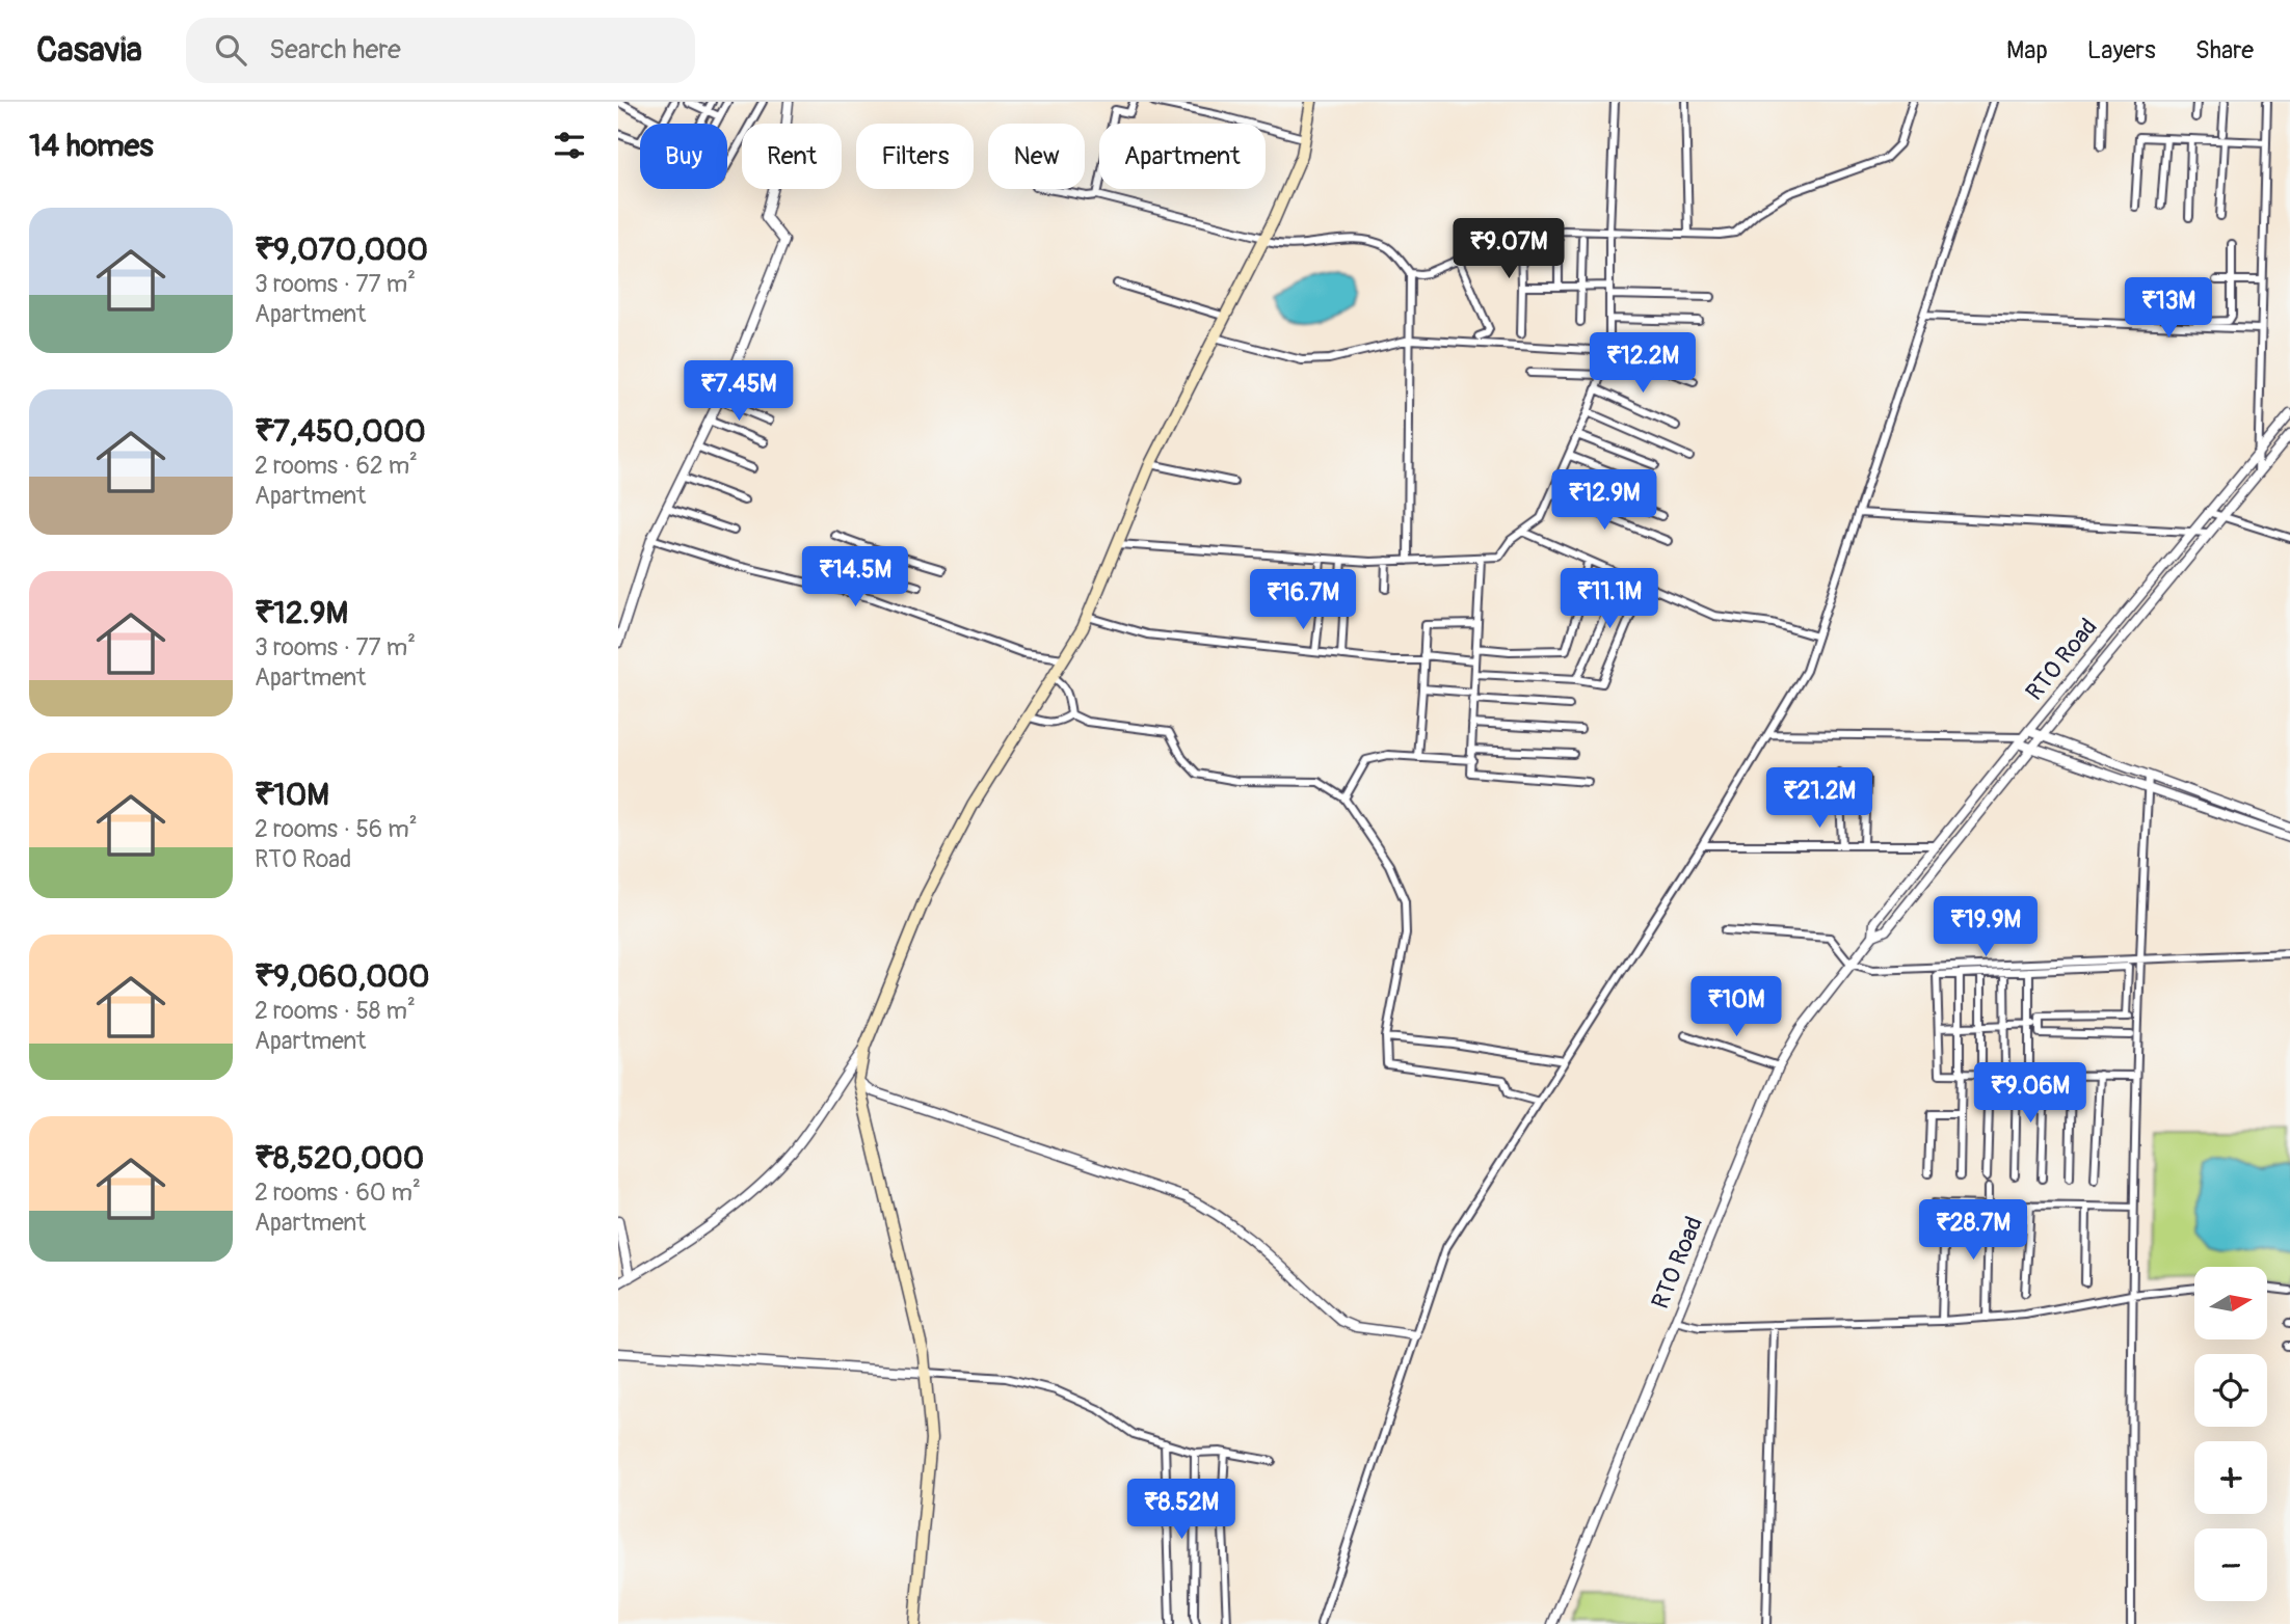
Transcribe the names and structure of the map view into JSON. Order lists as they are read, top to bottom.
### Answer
{
  "streets": {
    "street": ["RTO Road"]
  },
  "north": "right",
  "page": {
    "header": "Casavia",
    "search": "Search here",
    "nav": ["Map", "Layers", "Share"],
    "heading": "14 homes",
    "chip": [
      "Buy",
      "Rent",
      "Filters",
      "New",
      "Apartment"
    ],
    "list": [
      {
        "name": "₹9,070,000",
        "note": "3 rooms · 77 m² · Apartment"
      },
      {
        "name": "₹7,450,000",
        "note": "2 rooms · 62 m² · Apartment"
      },
      {
        "name": "₹12.9M",
        "note": "3 rooms · 77 m² · Apartment"
      },
      {
        "name": "₹10M",
        "note": "2 rooms · 56 m² · RTO Road"
      },
      {
        "name": "₹9,060,000",
        "note": "2 rooms · 58 m² · Apartment"
      },
      {
        "name": "₹8,520,000",
        "note": "2 rooms · 60 m² · Apartment"
      }
    ],
    "price": [
      "₹9.07M",
      "₹13M",
      "₹12.2M",
      "₹7.45M",
      "₹12.9M",
      "₹14.5M",
      "₹11.1M",
      "₹16.7M",
      "₹21.2M",
      "₹19.9M",
      "₹10M",
      "₹9.06M",
      "₹28.7M",
      "₹8.52M"
    ],
    "map_buttons": ["+", "−"]
  }
}
